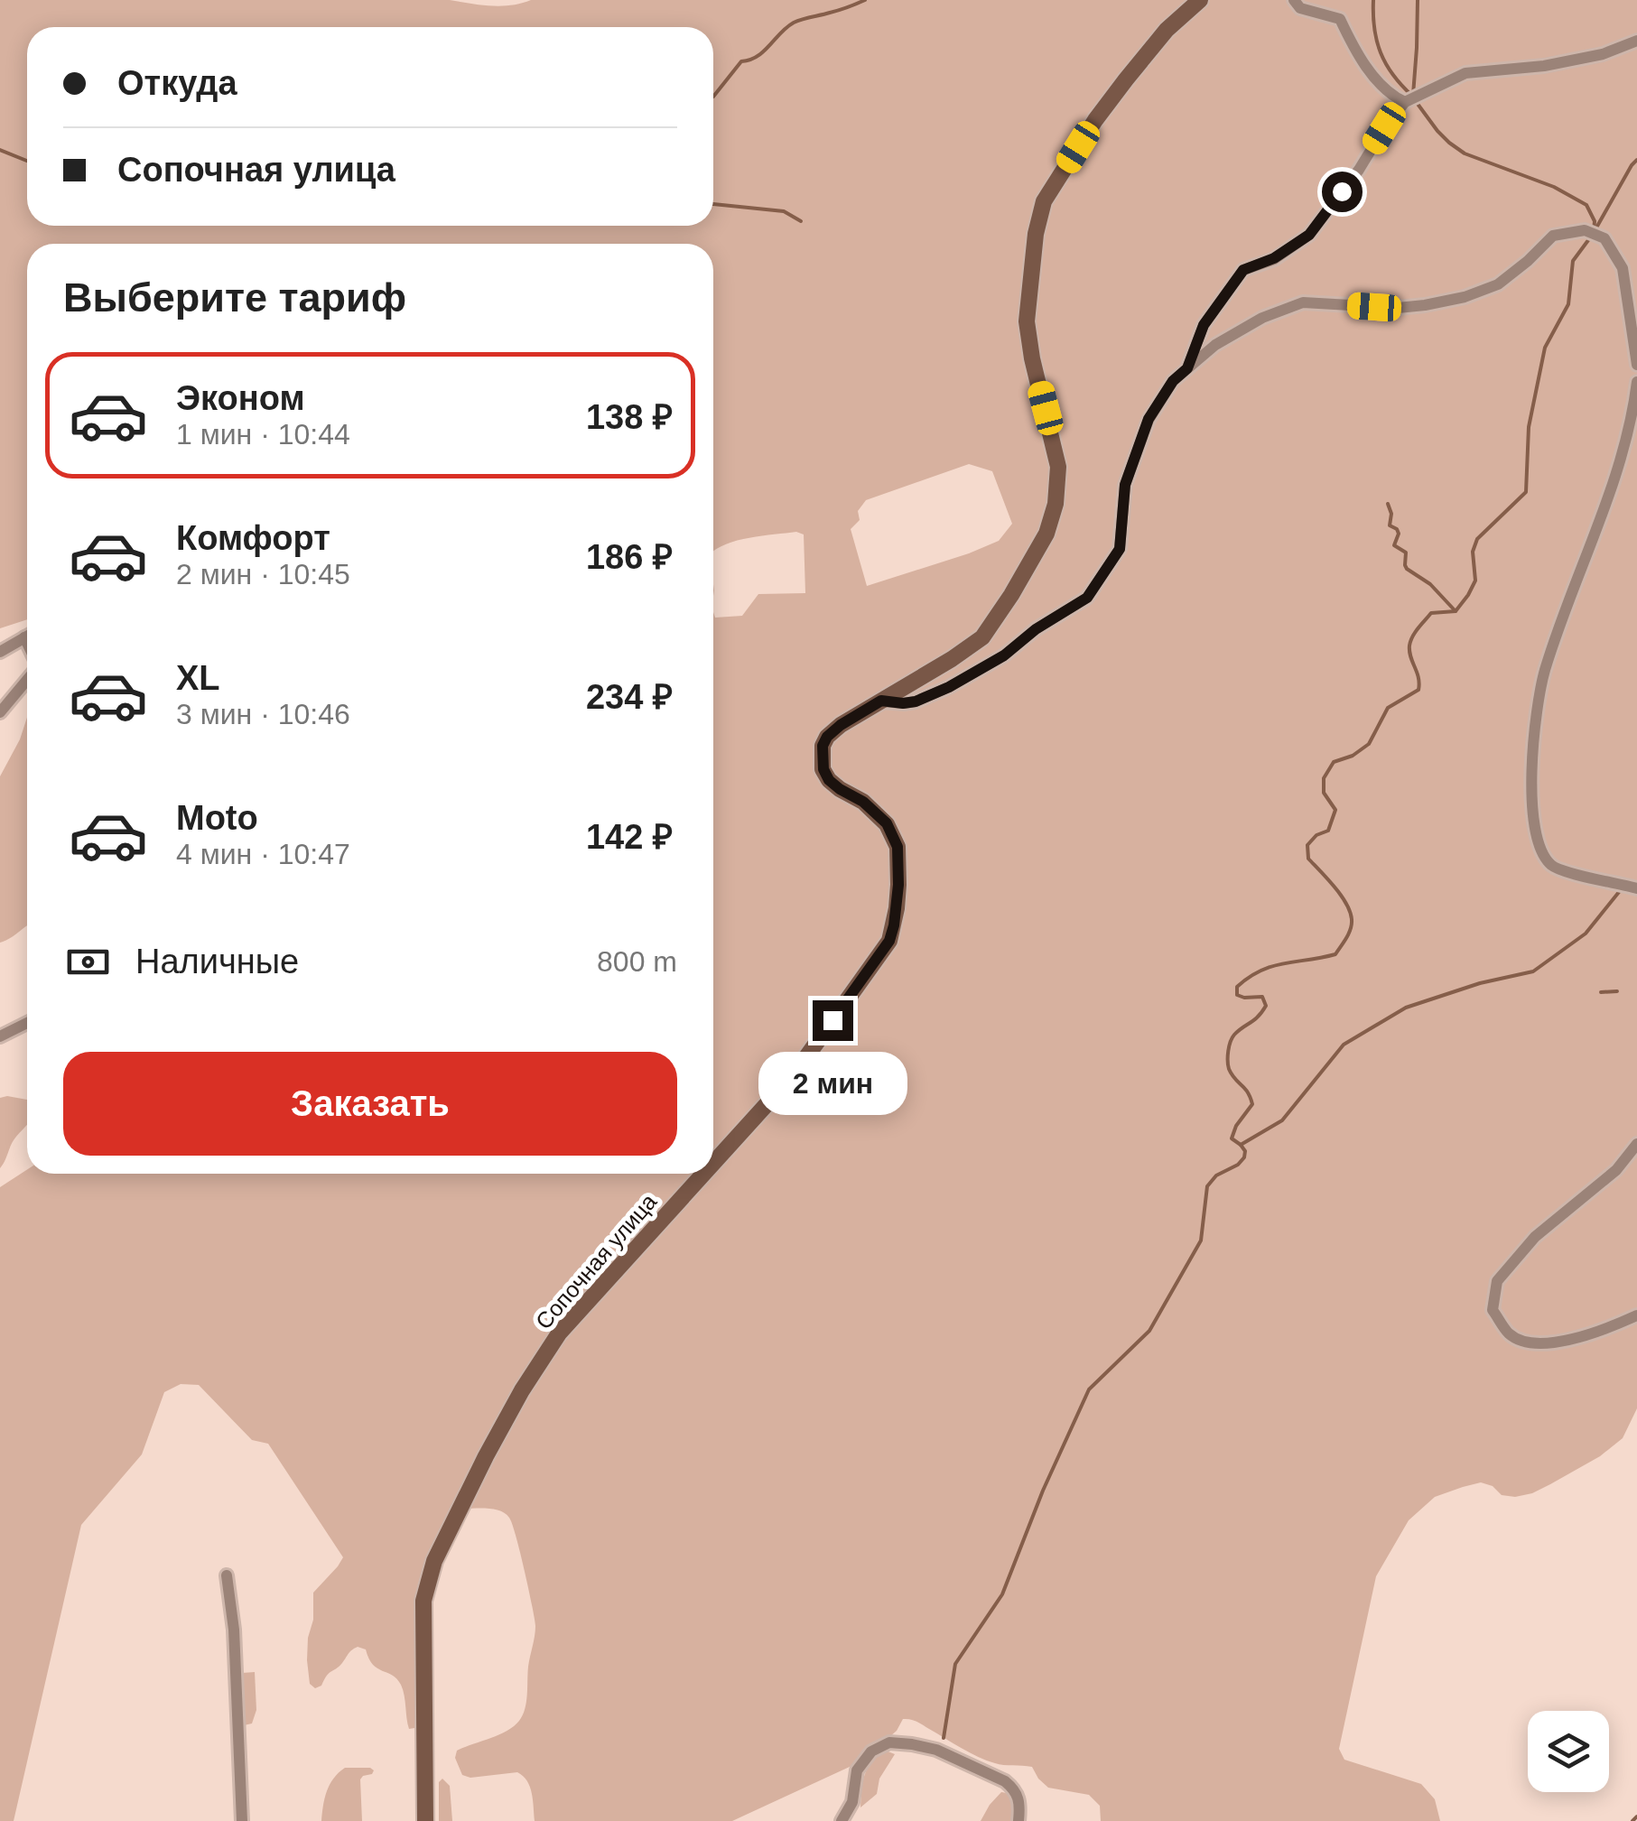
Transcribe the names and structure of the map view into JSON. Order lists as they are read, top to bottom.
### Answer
{
  "streets": {
    "main road": ["Сопочная улица"]
  },
  "page": {
    "banner": ["Откуда", "Сопочная улица"],
    "heading": "Выберите тариф",
    "list": [
      {
        "name": "Эконом",
        "note": "1 мин · 10:44",
        "value": "138 ₽"
      },
      {
        "name": "Комфорт",
        "note": "2 мин · 10:45",
        "value": "186 ₽"
      },
      {
        "name": "XL",
        "note": "3 мин · 10:46",
        "value": "234 ₽"
      },
      {
        "name": "Moto",
        "note": "4 мин · 10:47",
        "value": "142 ₽"
      }
    ],
    "pay": ["Наличные", "800 m"],
    "buttons": "Заказать",
    "bubble": "2 мин"
  }
}
